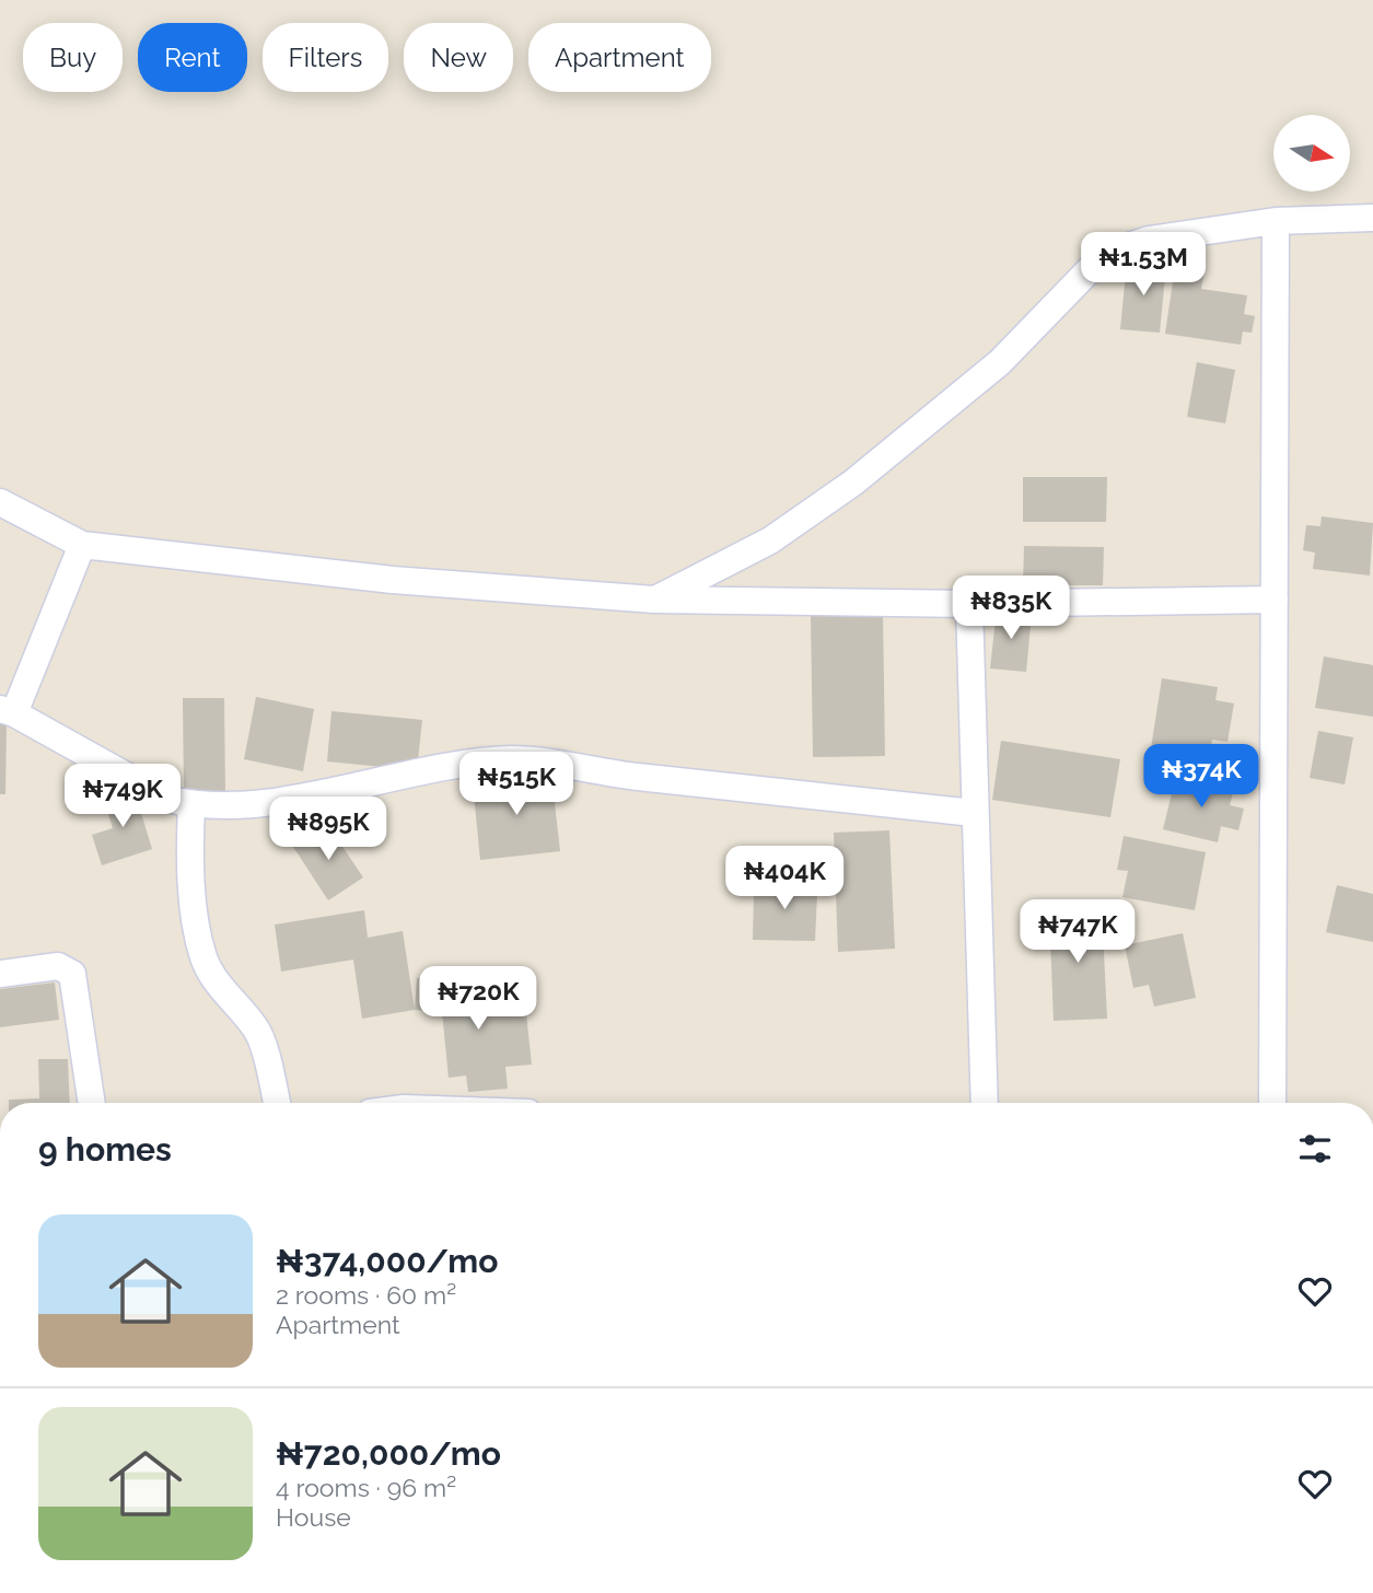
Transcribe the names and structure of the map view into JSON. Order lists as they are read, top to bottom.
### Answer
{
  "north": "right",
  "page": {
    "chip": [
      "Buy",
      "Rent",
      "Filters",
      "New",
      "Apartment"
    ],
    "price": [
      "₦1.53M",
      "₦835K",
      "₦374K",
      "₦515K",
      "₦749K",
      "₦895K",
      "₦404K",
      "₦747K",
      "₦720K"
    ],
    "heading": "9 homes",
    "list": [
      {
        "name": "₦374,000/mo",
        "note": "2 rooms · 60 m² · Apartment"
      },
      {
        "name": "₦720,000/mo",
        "note": "4 rooms · 96 m² · House"
      }
    ]
  }
}
